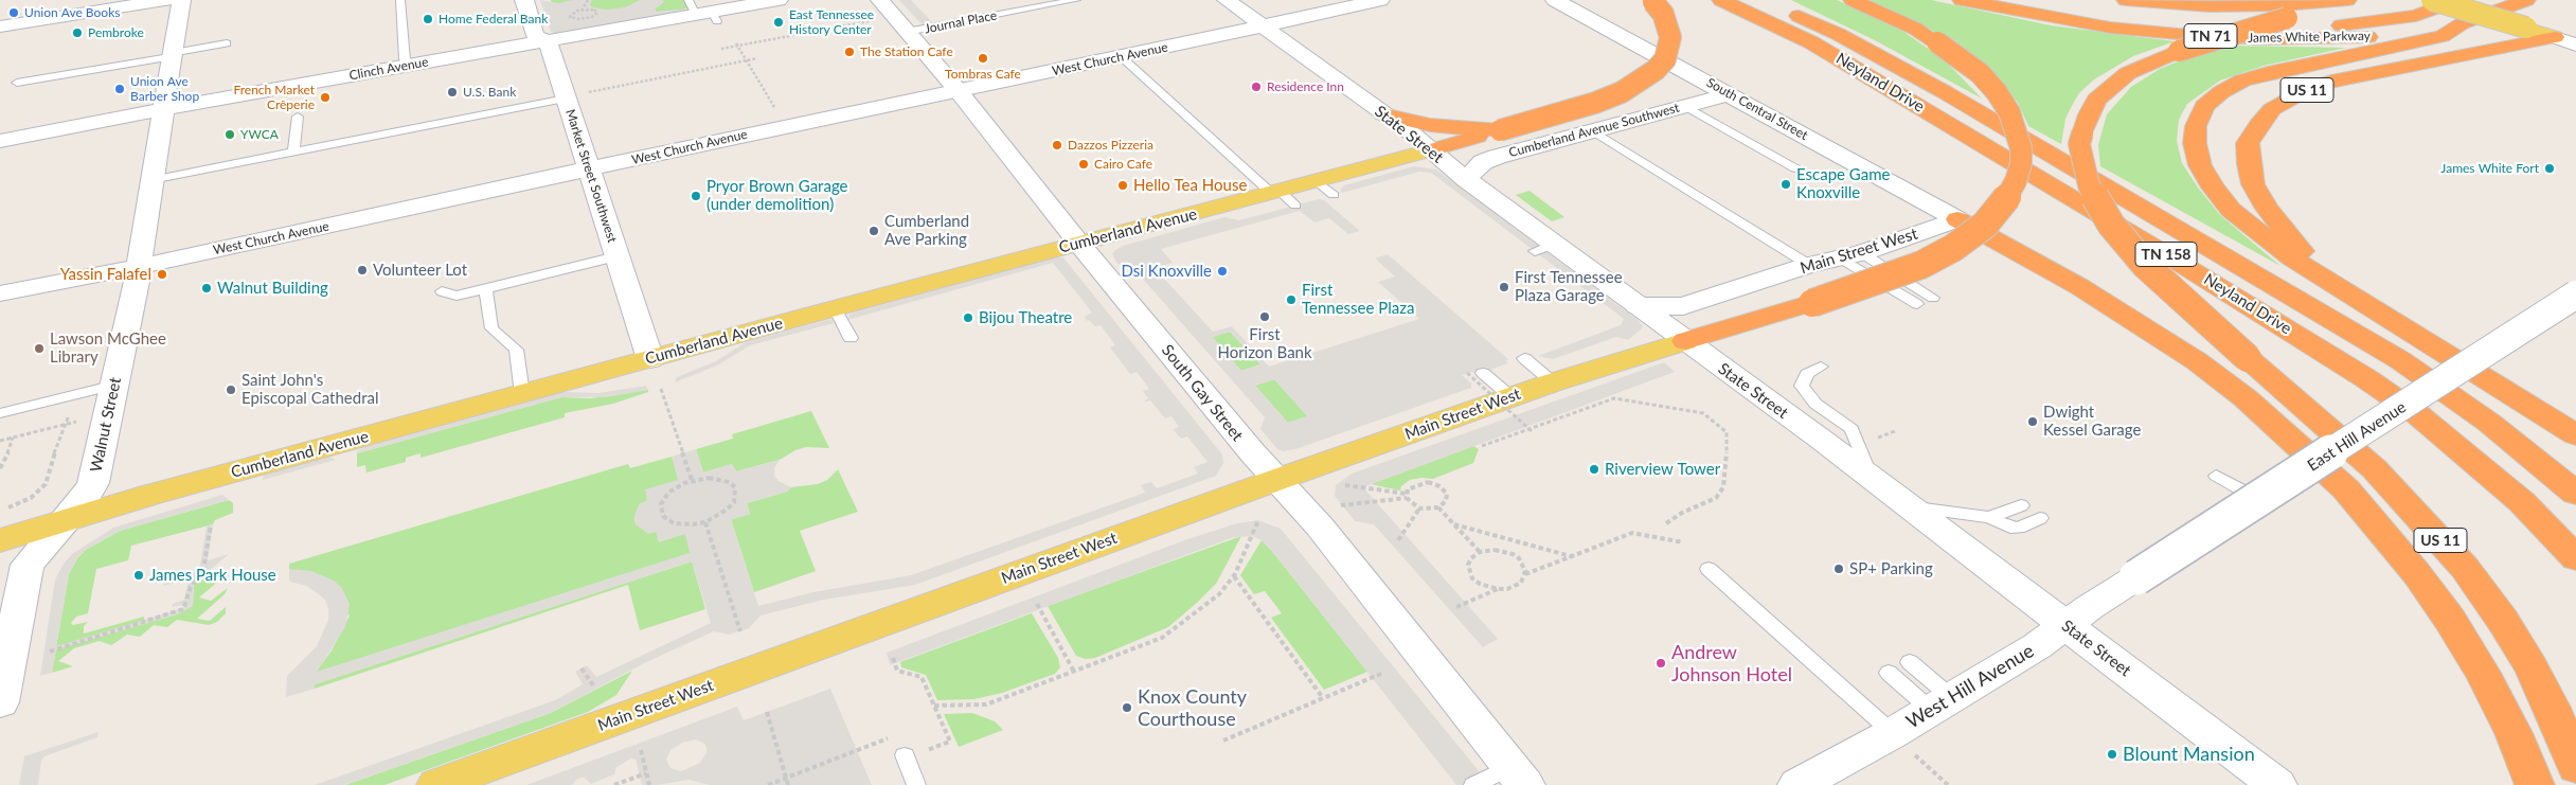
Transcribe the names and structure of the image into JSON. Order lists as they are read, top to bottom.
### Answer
{
  "streets": {
    "highway": [
      "TN 71",
      "James White Parkway",
      "Neyland Drive",
      "US 11",
      "TN 158"
    ],
    "main road": ["Cumberland Avenue", "Main Street West"],
    "street": [
      "West Church Avenue",
      "Clinch Avenue",
      "South Central Street",
      "Cumberland Avenue Southwest",
      "State Street",
      "Market Street Southwest",
      "South Gay Street",
      "Walnut Street",
      "East Hill Avenue",
      "West Hill Avenue"
    ],
    "lane": ["Journal Place"]
  },
  "crossings": [
    ["Journal Place", "South Gay Street"],
    ["West Church Avenue", "State Street"],
    ["West Church Avenue", "Market Street Southwest"],
    ["West Church Avenue", "South Gay Street"],
    ["West Church Avenue", "Walnut Street"],
    ["Clinch Avenue", "Market Street Southwest"],
    ["Clinch Avenue", "Walnut Street"],
    ["South Central Street", "Cumberland Avenue Southwest"],
    ["South Central Street", "Main Street West"],
    ["Cumberland Avenue Southwest", "State Street"],
    ["State Street", "Cumberland Avenue"],
    ["State Street", "Main Street West"],
    ["State Street", "West Hill Avenue"],
    ["Market Street Southwest", "Cumberland Avenue"],
    ["Cumberland Avenue", "South Gay Street"],
    ["Cumberland Avenue", "Walnut Street"],
    ["Main Street West", "South Gay Street"],
    ["East Hill Avenue", "West Hill Avenue"]
  ],
  "places": [
    "Union Ave Books",
    "Home Federal Bank",
    "East Tennessee History Center",
    "Pembroke",
    "The Station Cafe",
    "Tombras Cafe",
    "Residence Inn",
    "Union Ave Barber Shop",
    "U.S. Bank",
    "French Market Crêperie",
    "YWCA",
    "Dazzos Pizzeria",
    "Cairo Cafe",
    "James White Fort",
    "Escape Game Knoxville",
    "Hello Tea House",
    "Pryor Brown Garage (under demolition)",
    "Cumberland Ave Parking",
    "Volunteer Lot",
    "Dsi Knoxville",
    "Yassin Falafel",
    "First Tennessee Plaza Garage",
    "Walnut Building",
    "First Tennessee Plaza",
    "First Horizon Bank",
    "Bijou Theatre",
    "Lawson McGhee Library",
    "Saint John's Episcopal Cathedral",
    "Dwight Kessel Garage",
    "Riverview Tower",
    "SP+ Parking",
    "James Park House",
    "Andrew Johnson Hotel",
    "Knox County Courthouse",
    "Blount Mansion"
  ]
}
